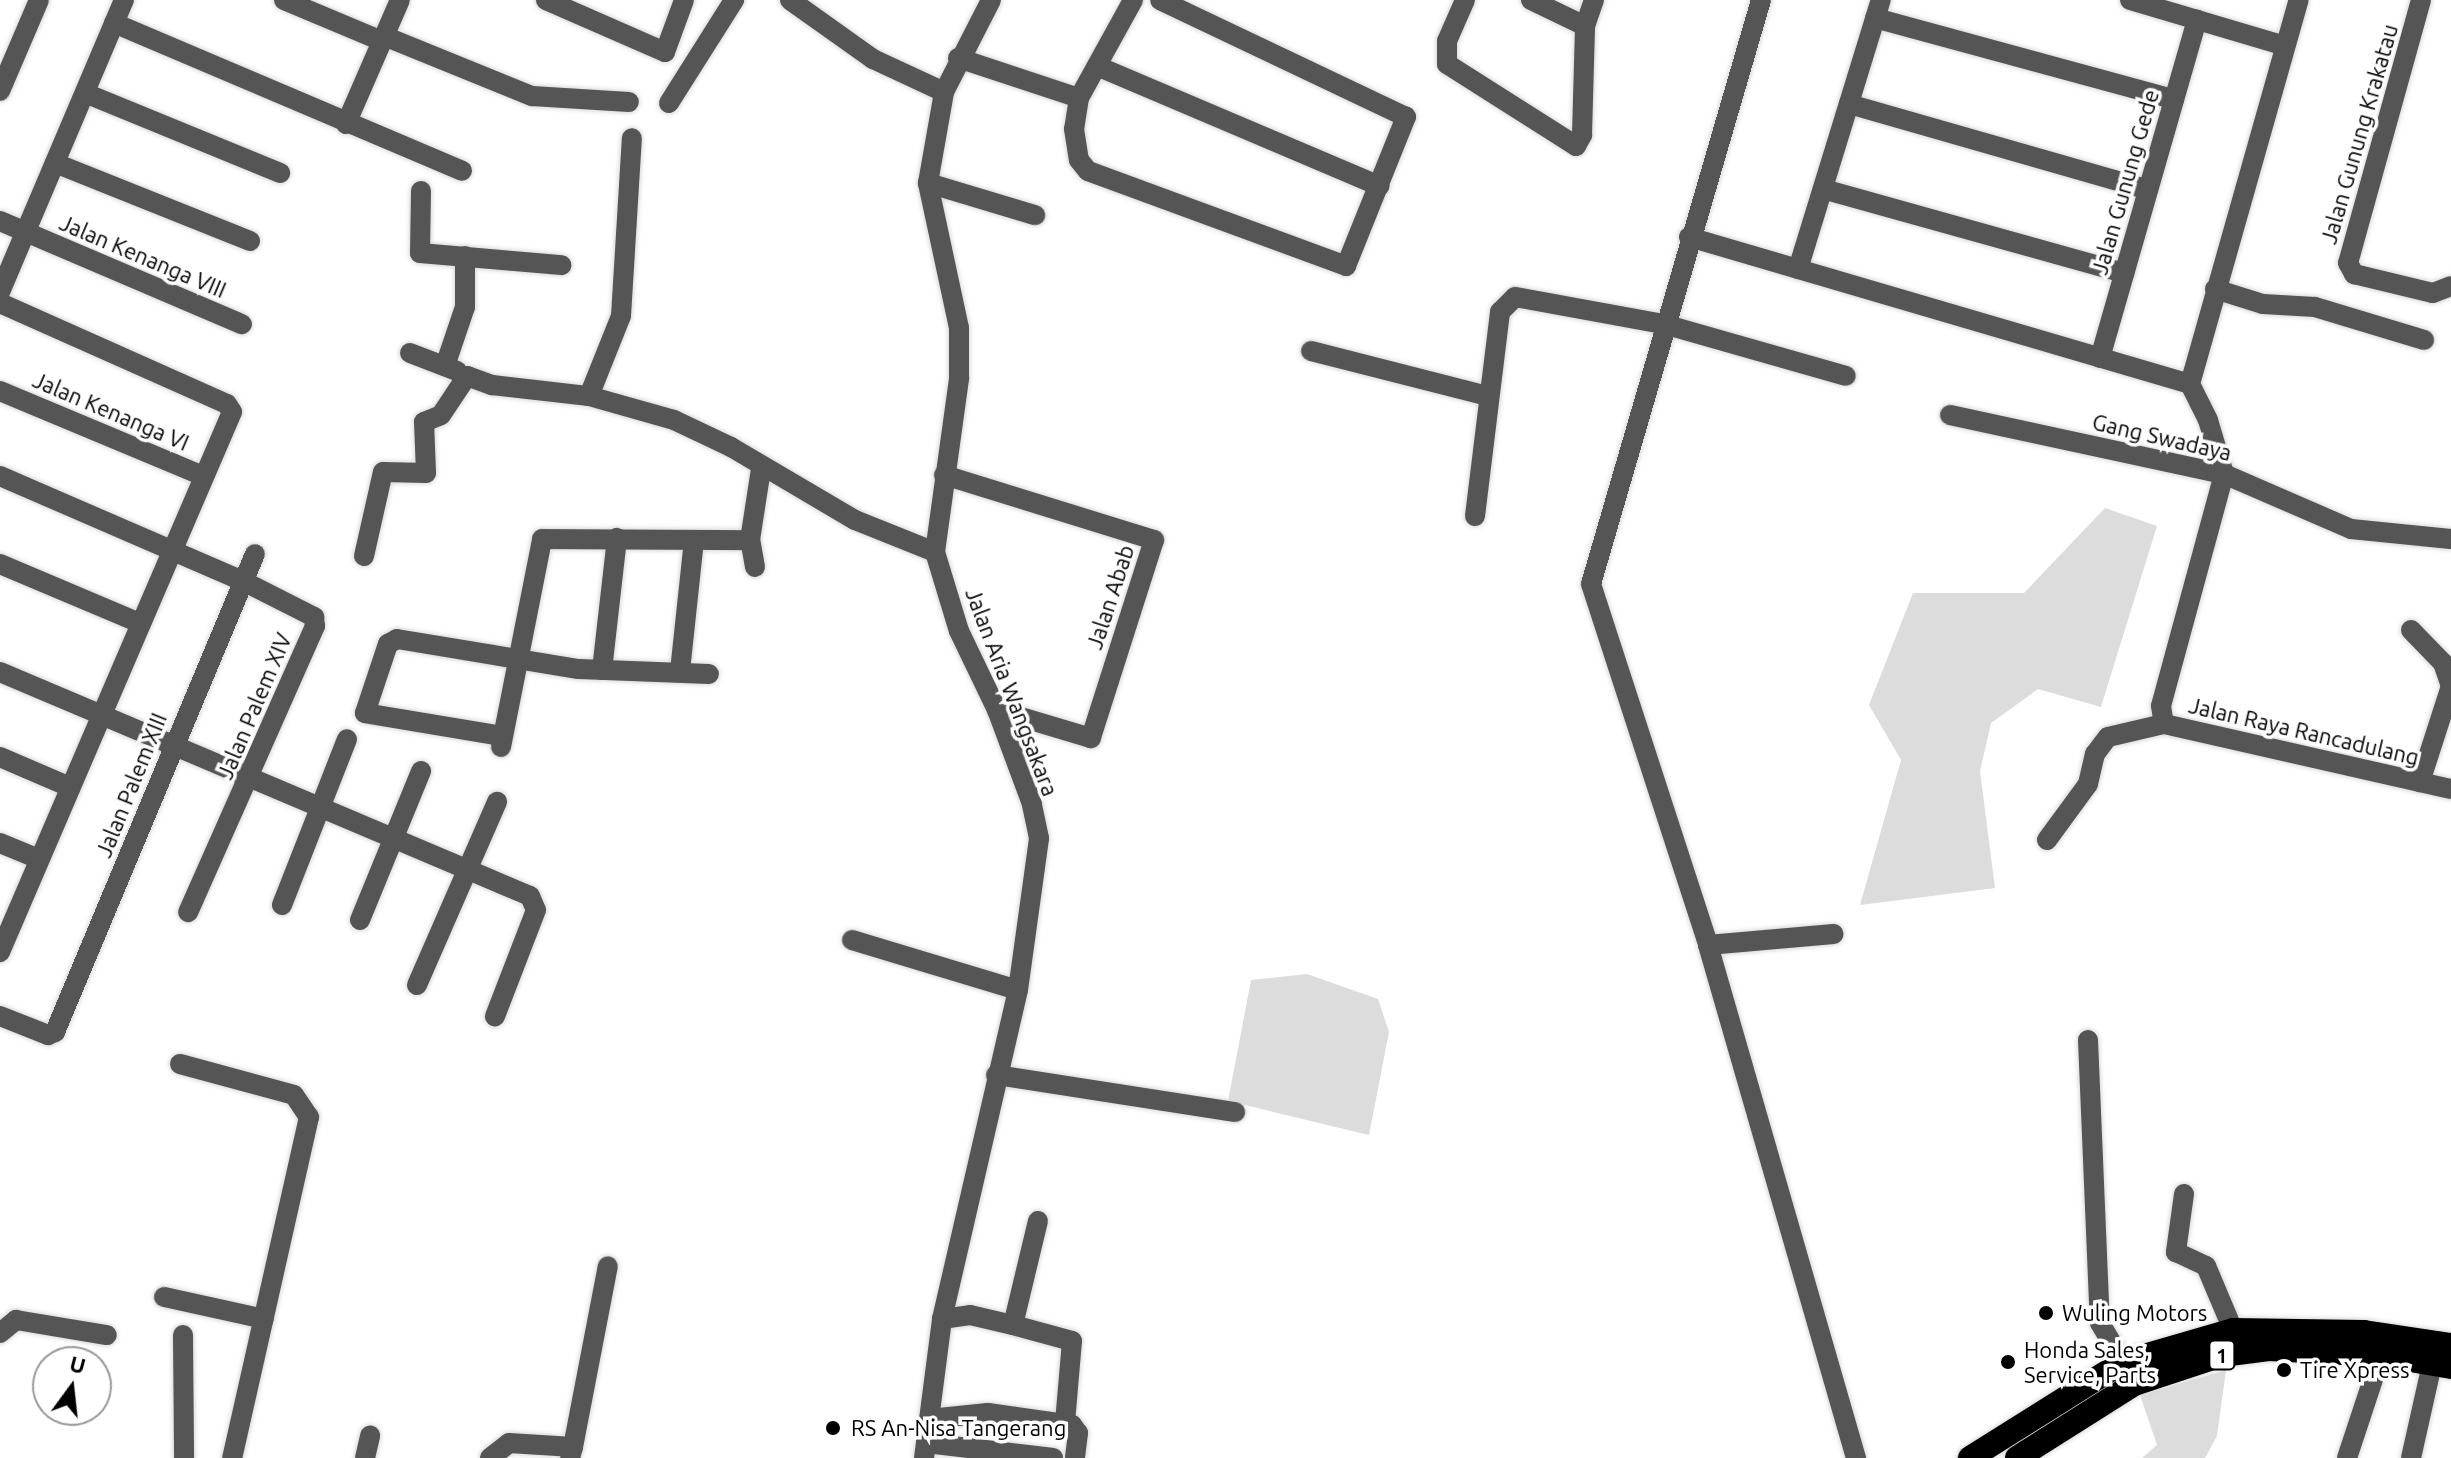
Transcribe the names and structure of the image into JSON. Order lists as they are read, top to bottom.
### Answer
{
  "streets": {
    "highway": ["1"],
    "street": [
      "Jalan Gunung Krakatau",
      "Jalan Gunung Gede",
      "Jalan Kenanga VIII",
      "Jalan Kenanga VI",
      "Gang Swadaya",
      "Jalan Abab",
      "Jalan Aria Wangsakara",
      "Jalan Palem XIV",
      "Jalan Raya Rancadulang",
      "Jalan Palem XIII"
    ]
  },
  "crossings": [
    ["Gang Swadaya", "Jalan Raya Rancadulang"],
    ["Jalan Abab", "Jalan Aria Wangsakara"],
    ["Jalan Palem XIV", "Jalan Palem XIII"]
  ],
  "places": [
    "Wuling Motors",
    "Honda Sales, Service, Parts",
    "Tire Xpress",
    "RS An-Nisa Tangerang"
  ],
  "north": "top"
}
